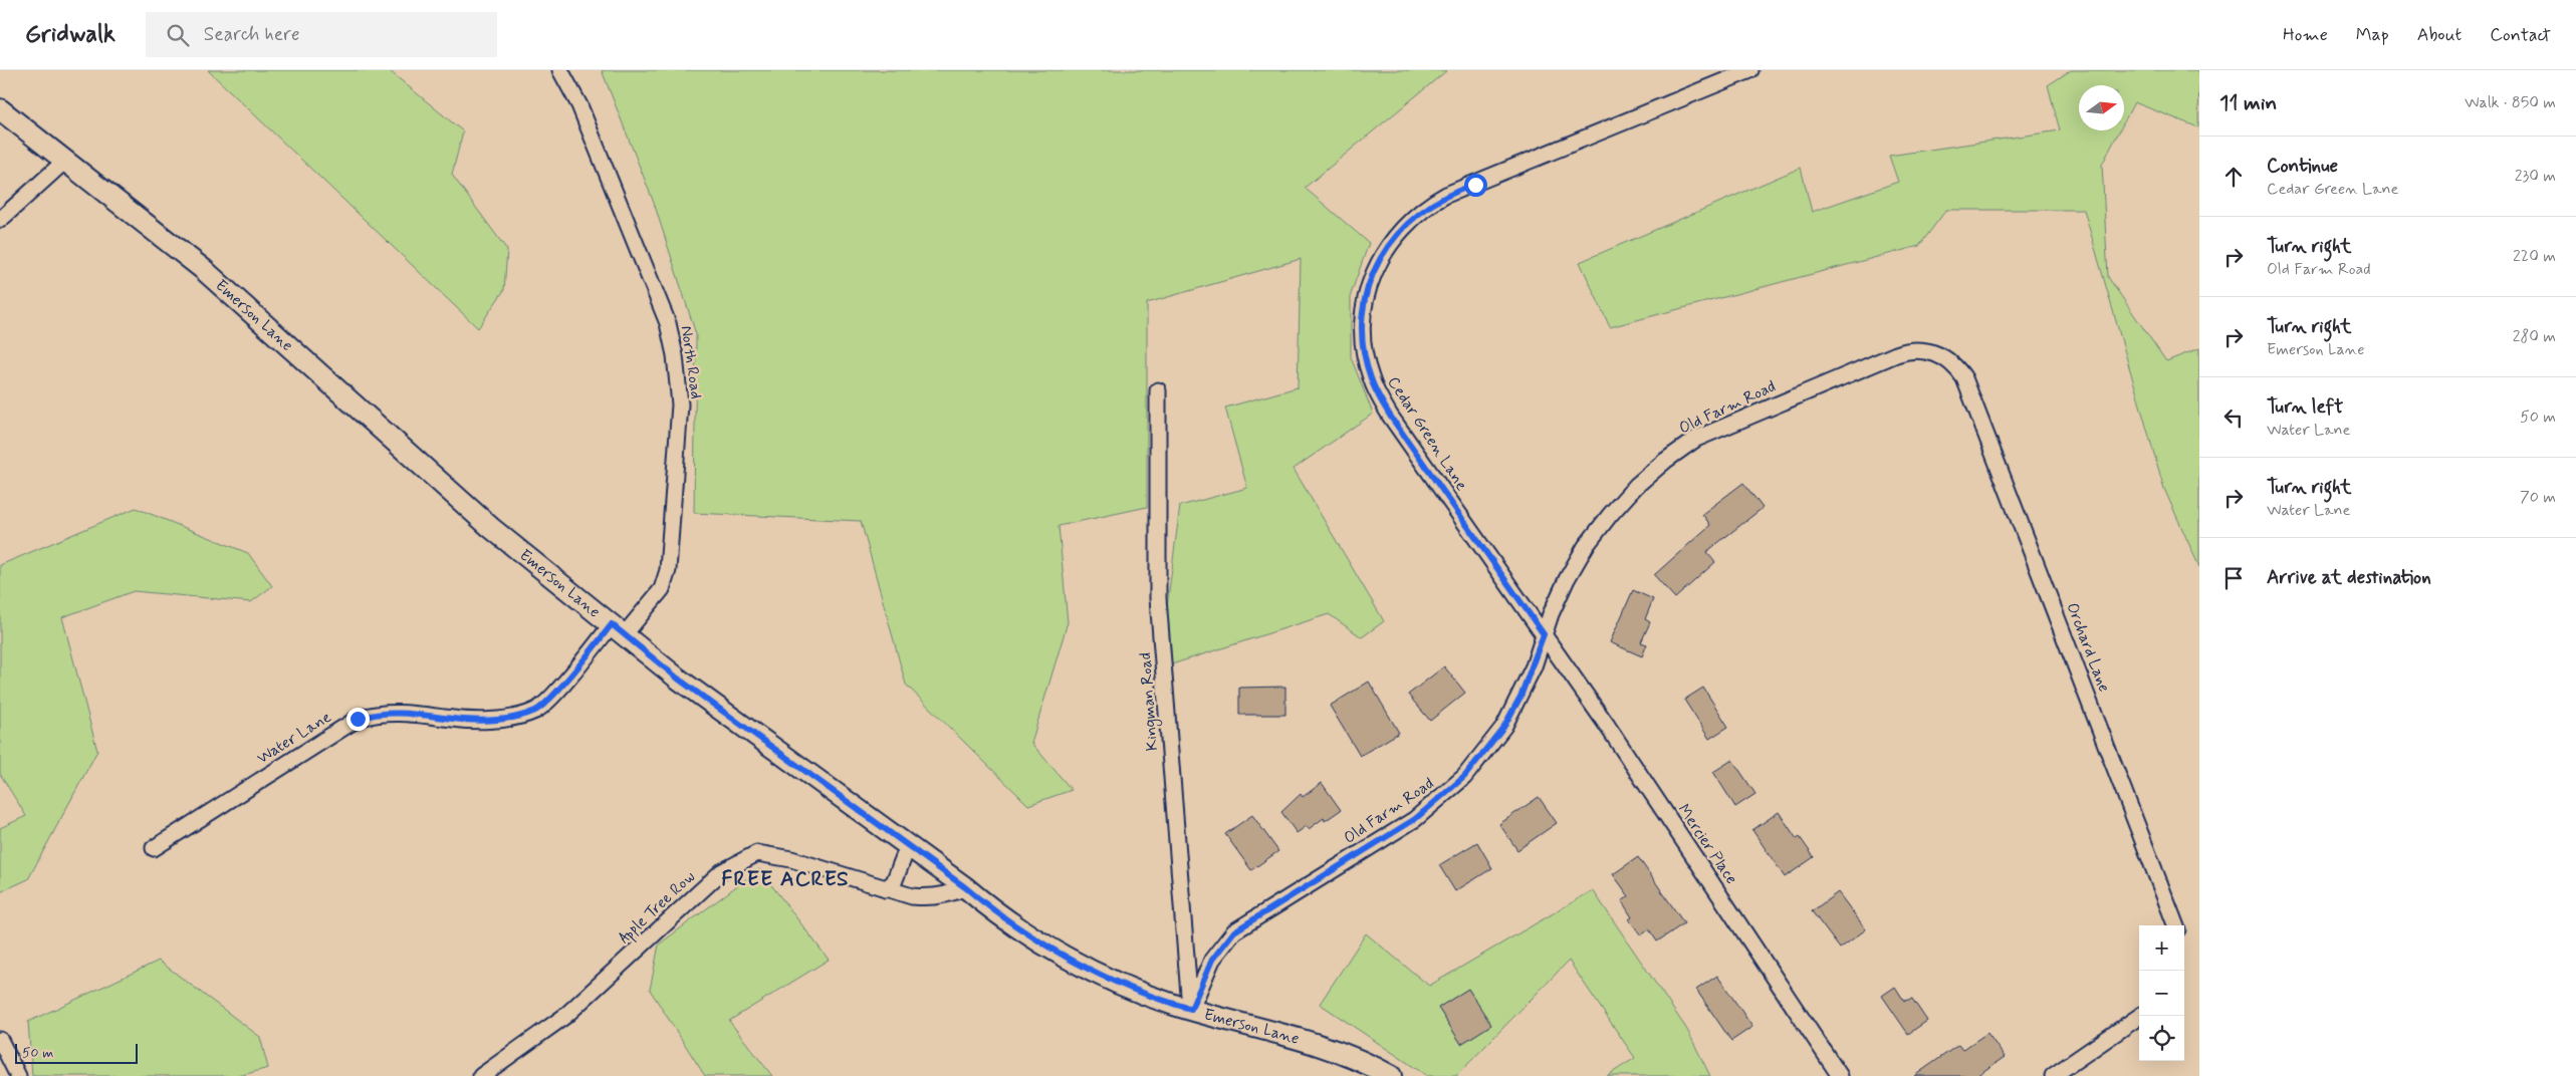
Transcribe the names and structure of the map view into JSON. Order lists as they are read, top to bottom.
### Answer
{
  "streets": {
    "street": [
      "Emerson Lane",
      "North Road",
      "Old Farm Road",
      "Cedar Green Lane",
      "Orchard Lane",
      "Kingman Road",
      "Water Lane",
      "Mercier Place",
      "Apple Tree Row"
    ]
  },
  "crossings": [
    ["Emerson Lane", "North Road"],
    ["Emerson Lane", "Old Farm Road"],
    ["Emerson Lane", "Kingman Road"],
    ["Emerson Lane", "Water Lane"],
    ["Emerson Lane", "Apple Tree Row"],
    ["North Road", "Water Lane"],
    ["Old Farm Road", "Cedar Green Lane"],
    ["Old Farm Road", "Orchard Lane"],
    ["Old Farm Road", "Kingman Road"],
    ["Old Farm Road", "Mercier Place"],
    ["Cedar Green Lane", "Mercier Place"]
  ],
  "districts": ["FREE ACRES"],
  "scale_bar": "50 m",
  "north": "right",
  "page": {
    "header": "Gridwalk",
    "search": "Search here",
    "nav": [
      "Home",
      "Map",
      "About",
      "Contact"
    ],
    "heading": ["11 min", "Walk · 850 m"],
    "list": [
      ["Continue", "Cedar Green Lane", "230 m"],
      ["Turn right", "Old Farm Road", "220 m"],
      ["Turn right", "Emerson Lane", "280 m"],
      ["Turn left", "Water Lane", "50 m"],
      ["Turn right", "Water Lane", "70 m"],
      "Arrive at destination"
    ],
    "map_buttons": ["+", "−"],
    "scale": "50 m"
  }
}
